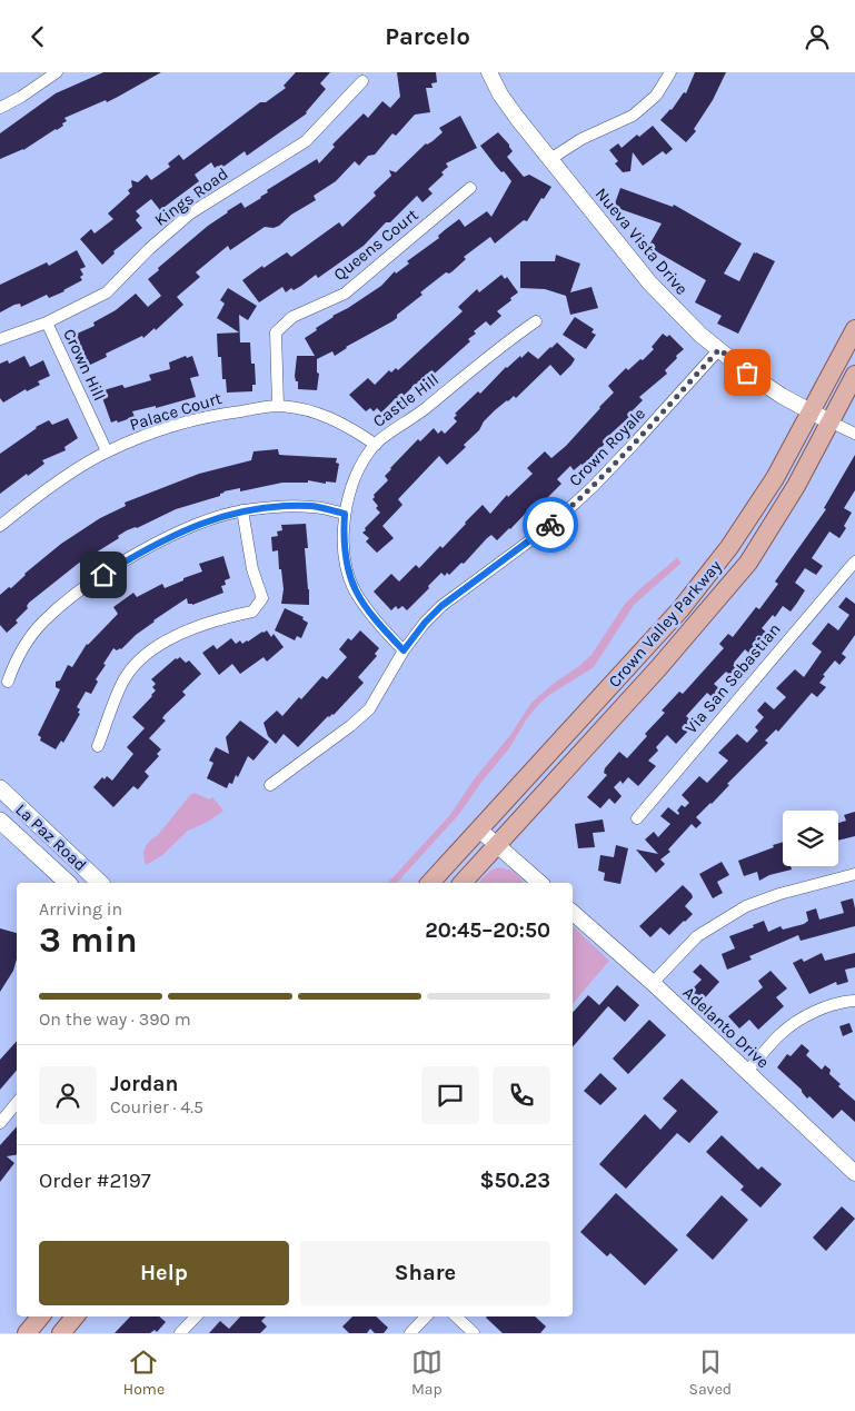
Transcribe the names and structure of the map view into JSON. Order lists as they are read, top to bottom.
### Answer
{
  "streets": {
    "main road": ["Crown Valley Parkway", "La Paz Road"],
    "street": [
      "Kings Road",
      "Nueva Vista Drive",
      "Queens Court",
      "Crown Hill",
      "Castle Hill",
      "Palace Court",
      "Crown Royale",
      "Via San Sebastian",
      "Adelanto Drive"
    ]
  },
  "crossings": [
    ["Kings Road", "Crown Hill"],
    ["Nueva Vista Drive", "Crown Royale"],
    ["Nueva Vista Drive", "Crown Valley Parkway"],
    ["Queens Court", "Palace Court"],
    ["Crown Hill", "Palace Court"],
    ["Castle Hill", "Palace Court"],
    ["Castle Hill", "Crown Royale"]
  ],
  "page": {
    "header": "Parcelo",
    "heading": ["3 min", "Arriving in", "20:45–20:50"],
    "panel": [
      "Jordan",
      "Courier · 4.5",
      "Order #2197",
      "$50.23"
    ],
    "bar": "On the way · 390 m",
    "buttons": ["Help", "Share"],
    "tabs": ["Home", "Map", "Saved"]
  }
}
